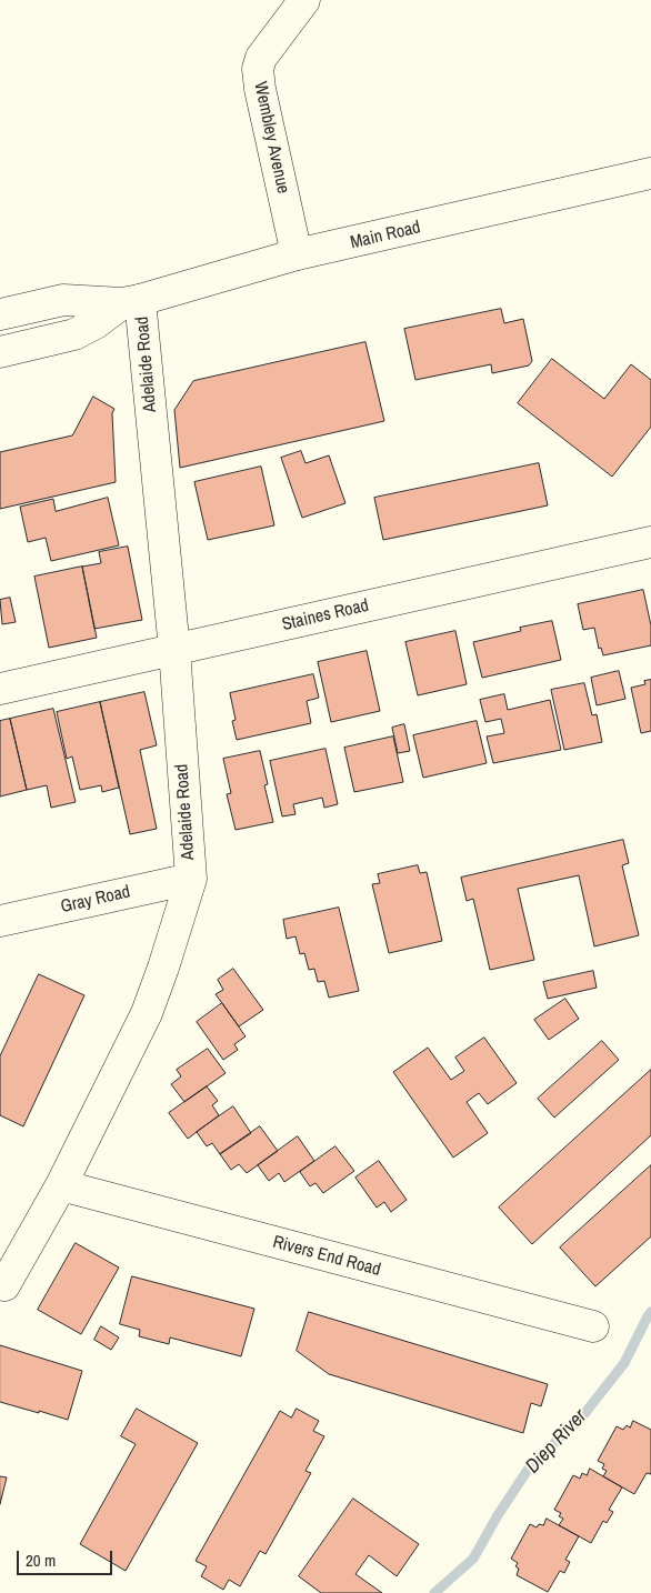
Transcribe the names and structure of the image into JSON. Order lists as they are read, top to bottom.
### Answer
{
  "streets": {
    "street": [
      "Wembley Avenue",
      "Main Road",
      "Adelaide Road",
      "Staines Road",
      "Gray Road",
      "Rivers End Road"
    ]
  },
  "crossings": [
    ["Wembley Avenue", "Main Road"],
    ["Main Road", "Adelaide Road"],
    ["Adelaide Road", "Staines Road"],
    ["Adelaide Road", "Gray Road"],
    ["Adelaide Road", "Rivers End Road"]
  ],
  "water": ["Diep River"],
  "scale_bar": "20 m"
}
